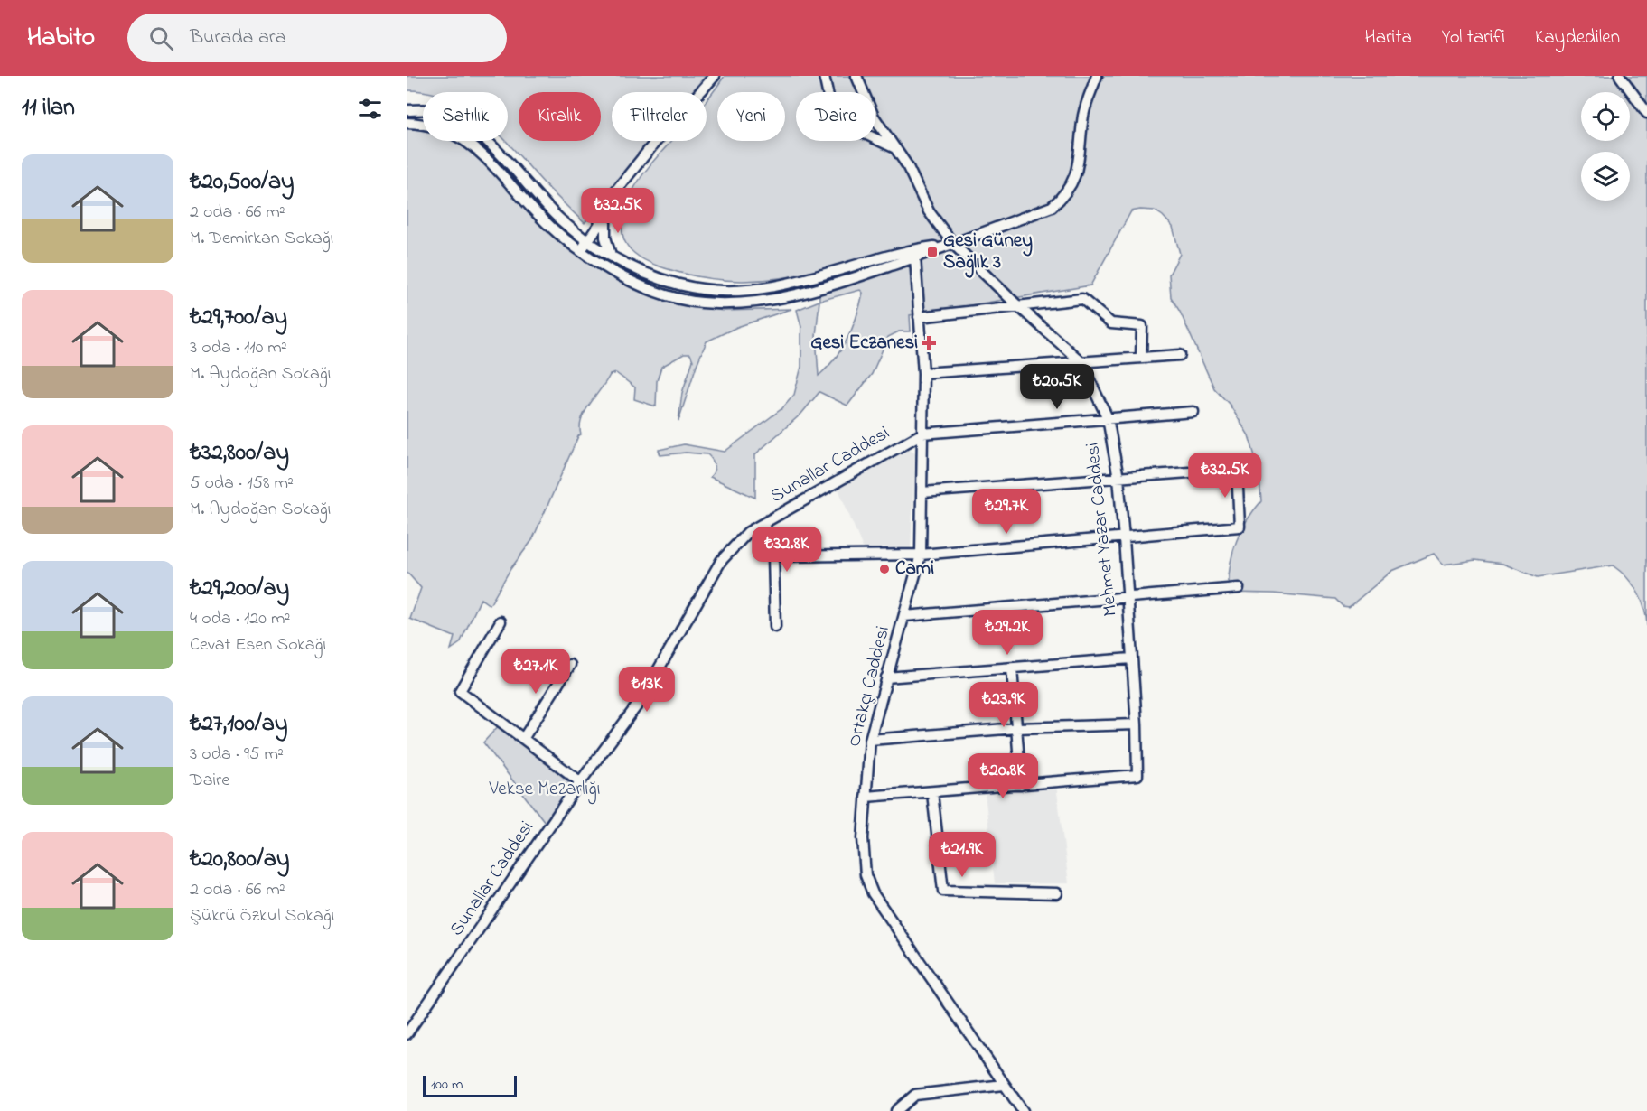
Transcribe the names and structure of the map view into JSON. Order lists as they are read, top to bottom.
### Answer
{
  "streets": {
    "street": ["Sunallar Caddesi", "Mehmet Yazar Caddesi", "Ortakçı Caddesi"]
  },
  "crossings": [
    ["Sunallar Caddesi", "Ortakçı Caddesi"]
  ],
  "parks": ["Vekse Mezarlığı"],
  "places": {
    "transit": ["Gesi Güney Sağlık 3"],
    "health": ["Gesi Eczanesi"],
    "other": ["Cami"]
  },
  "scale_bar": "100 m",
  "page": {
    "header": "Habito",
    "search": "Burada ara",
    "nav": ["Harita", "Yol tarifi", "Kaydedilen"],
    "heading": "11 ilan",
    "chip": [
      "Satılık",
      "Kiralık",
      "Filtreler",
      "Yeni",
      "Daire"
    ],
    "list": [
      {
        "name": "₺20,500/ay",
        "note": "2 oda · 66 m² · M. Demirkan Sokağı"
      },
      {
        "name": "₺29,700/ay",
        "note": "3 oda · 110 m² · M. Aydoğan Sokağı"
      },
      {
        "name": "₺32,800/ay",
        "note": "5 oda · 158 m² · M. Aydoğan Sokağı"
      },
      {
        "name": "₺29,200/ay",
        "note": "4 oda · 120 m² · Cevat Esen Sokağı"
      },
      {
        "name": "₺27,100/ay",
        "note": "3 oda · 95 m² · Daire"
      },
      {
        "name": "₺20,800/ay",
        "note": "2 oda · 66 m² · Şükrü Özkul Sokağı"
      }
    ],
    "price": [
      "₺32.5K",
      "₺20.5K",
      "₺32.5K",
      "₺29.7K",
      "₺32.8K",
      "₺29.2K",
      "₺27.1K",
      "₺13K",
      "₺23.9K",
      "₺20.8K",
      "₺21.9K"
    ],
    "scale": "100 m"
  }
}
